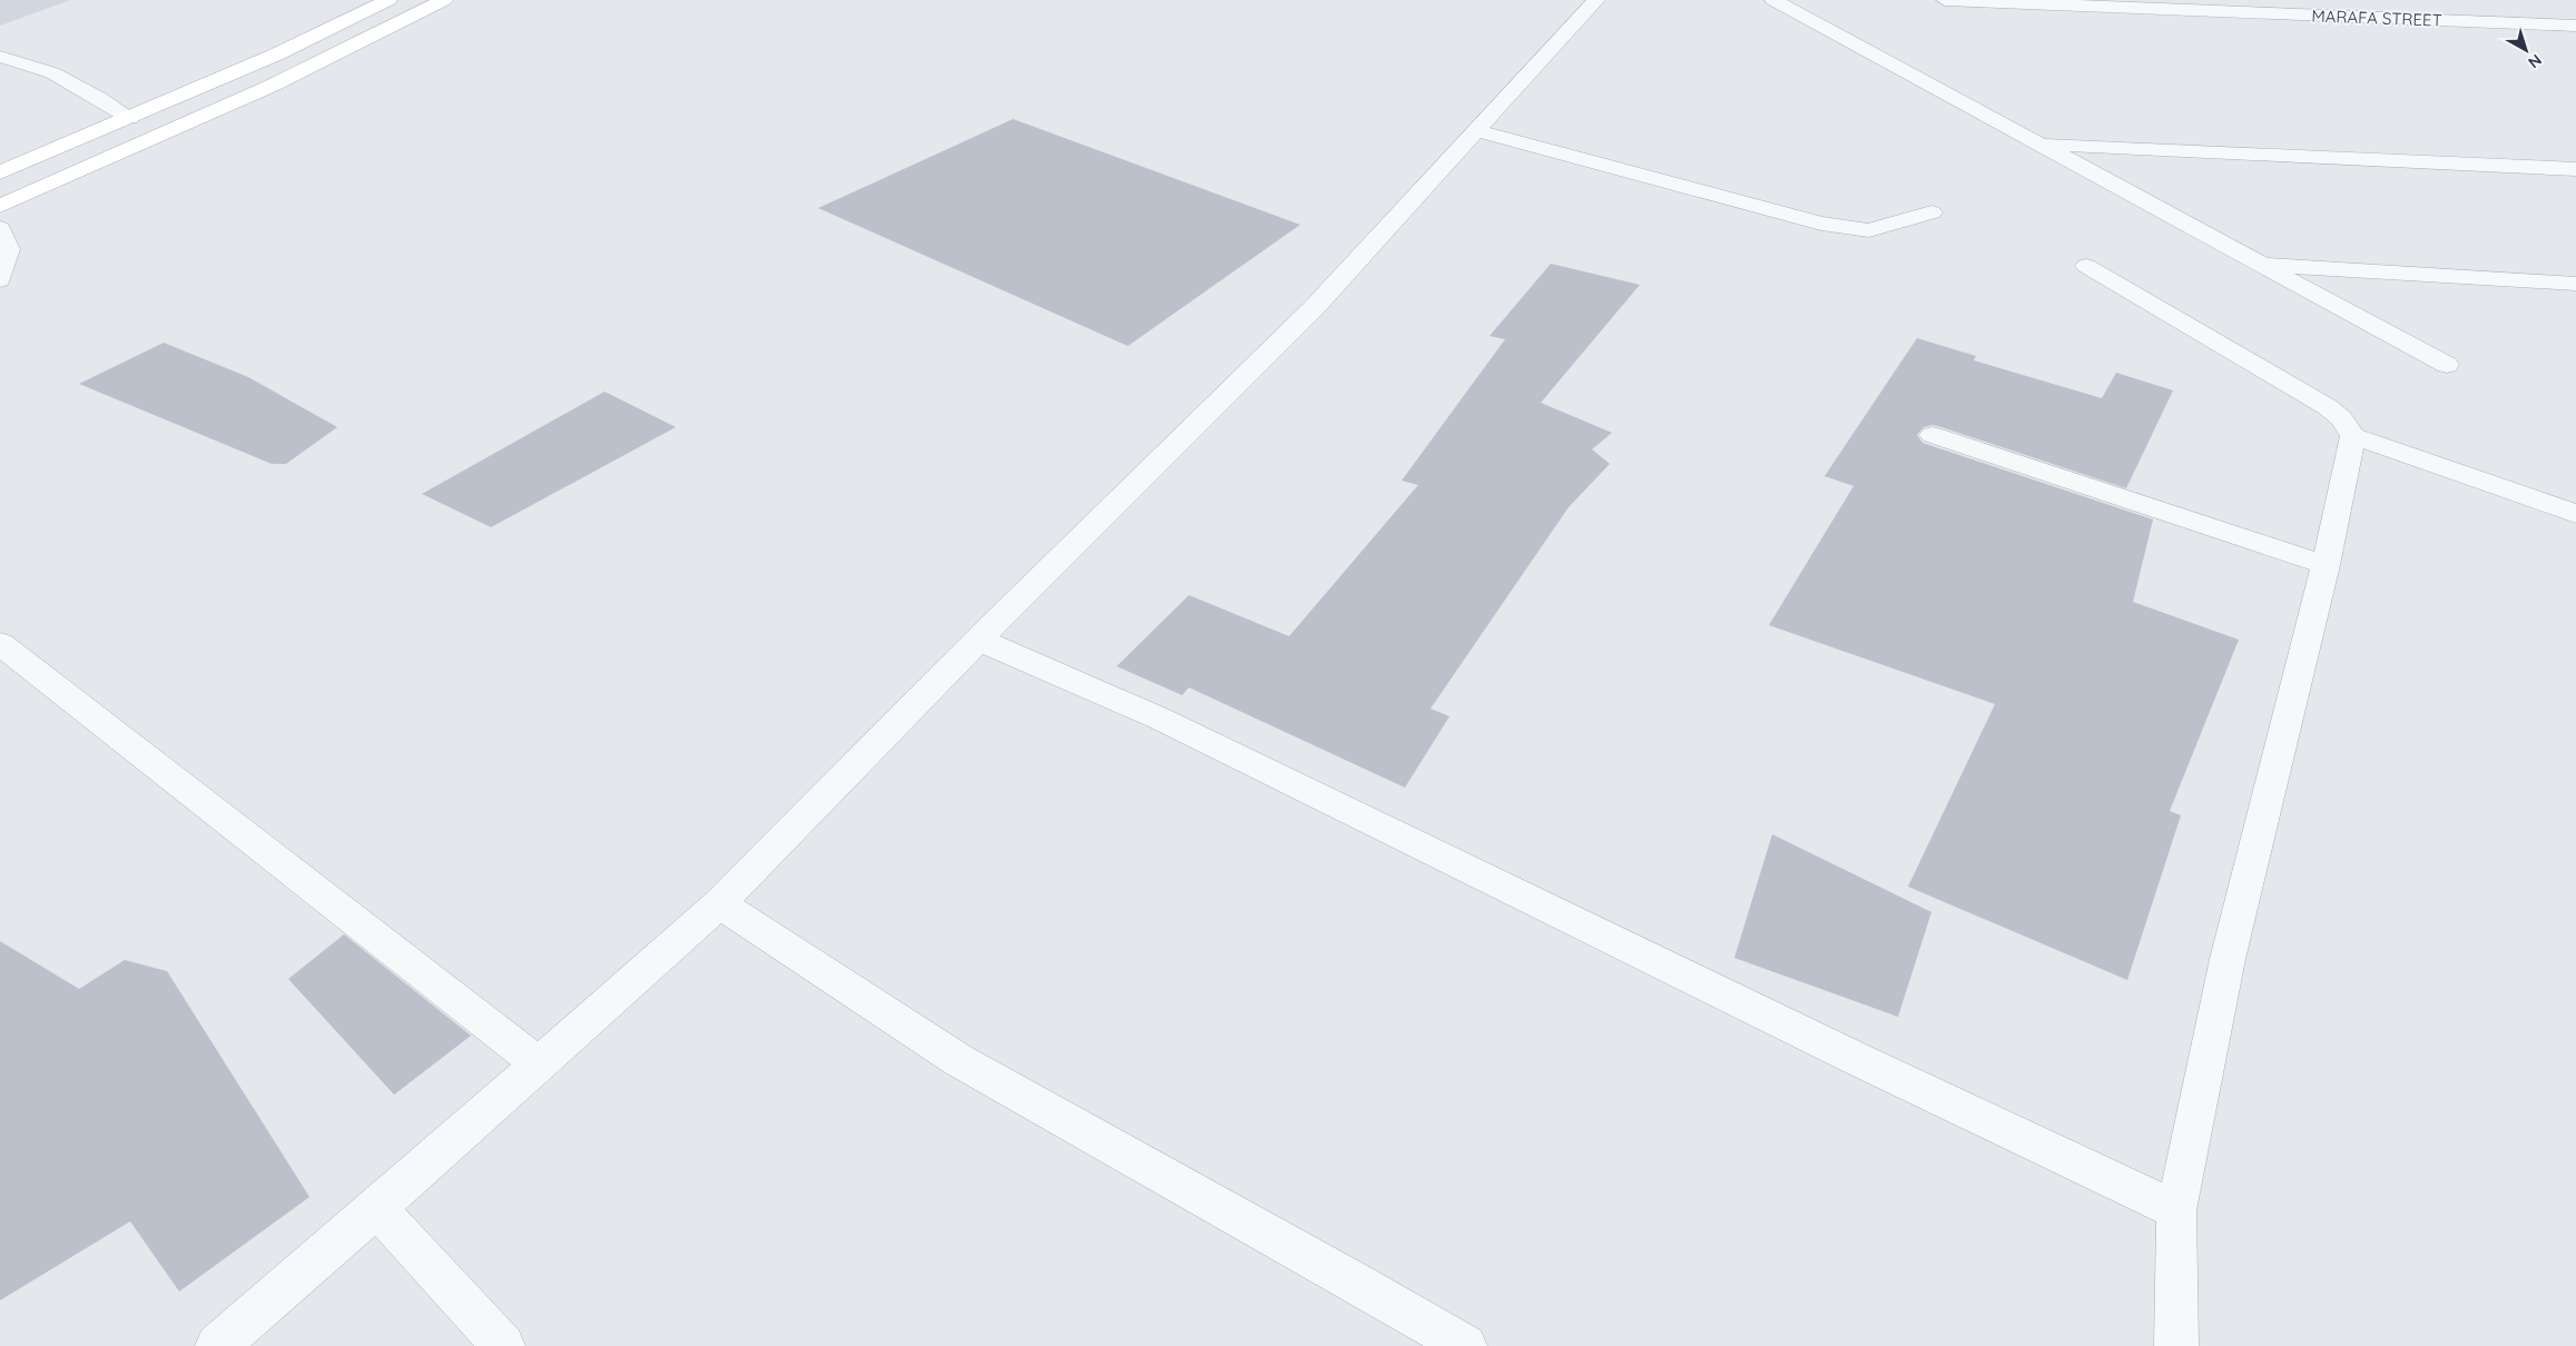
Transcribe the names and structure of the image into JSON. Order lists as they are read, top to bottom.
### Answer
{
  "streets": {
    "street": ["MARAFA STREET"]
  },
  "north": "bottom right"
}
